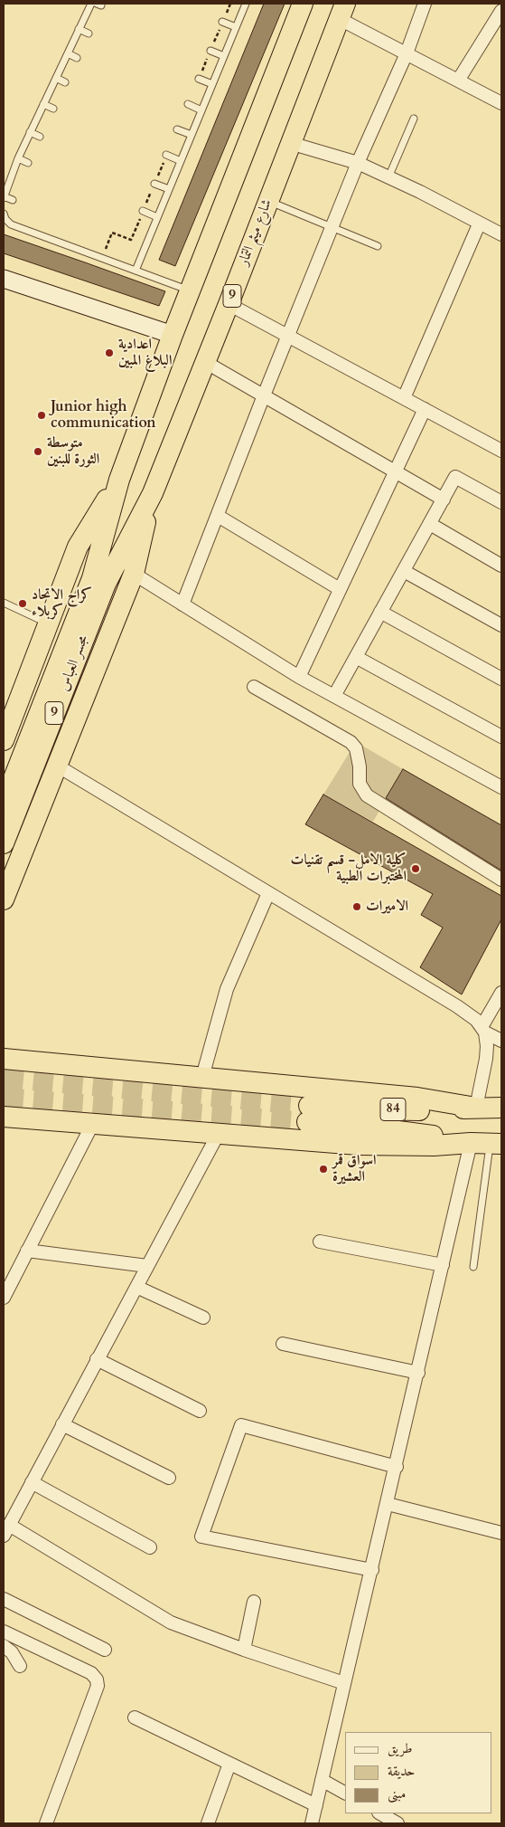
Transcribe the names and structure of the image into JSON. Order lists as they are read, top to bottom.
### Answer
{
  "streets": {
    "highway": [
      "شارع ميثم التمار",
      "9",
      "مجسر العباس",
      "84"
    ]
  },
  "crossings": [
    ["شارع ميثم التمار", "9"],
    ["شارع ميثم التمار", "مجسر العباس"],
    ["9", "مجسر العباس"]
  ],
  "places": [
    "اعدادية البلاغ المبين",
    "Junior high communication",
    "متوسطة الثورة للبنين",
    "كراج الاتحاد كربلاء",
    "كلية الامل- قسم تقنيات المختبرات الطبية",
    "الاميرات",
    "اسواق قمر العشيرة"
  ],
  "legend": ["طريق", "حديقة", "مبنى"]
}
